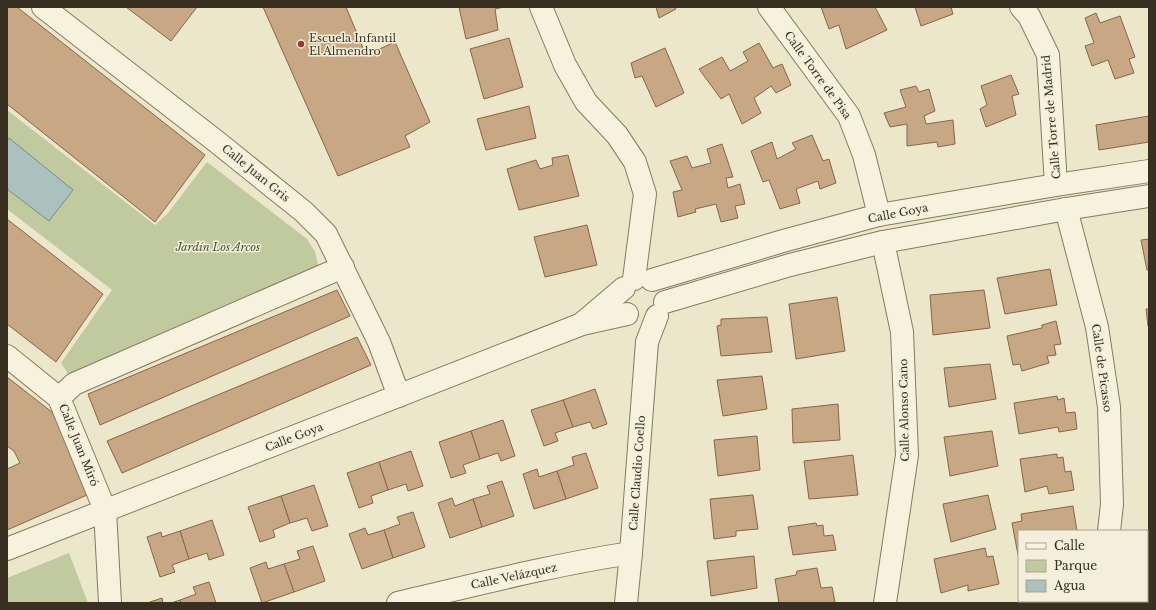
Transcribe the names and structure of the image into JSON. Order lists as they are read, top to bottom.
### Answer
{
  "streets": {
    "street": [
      "Calle Torre de Pisa",
      "Calle Torre de Madrid",
      "Calle Juan Gris",
      "Calle Goya",
      "Calle de Picasso",
      "Calle Alonso Cano",
      "Calle Juan Miró",
      "Calle Claudio Coello",
      "Calle Velázquez"
    ]
  },
  "crossings": [
    ["Calle Torre de Pisa", "Calle Goya"],
    ["Calle Torre de Madrid", "Calle Goya"],
    ["Calle Juan Gris", "Calle Goya"],
    ["Calle Goya", "Calle Juan Miró"],
    ["Calle Goya", "Calle Claudio Coello"],
    ["Calle Claudio Coello", "Calle Velázquez"]
  ],
  "parks": ["Jardín Los Arcos"],
  "places": ["Escuela Infantil El Almendro"],
  "legend": ["Calle", "Parque", "Agua"]
}
